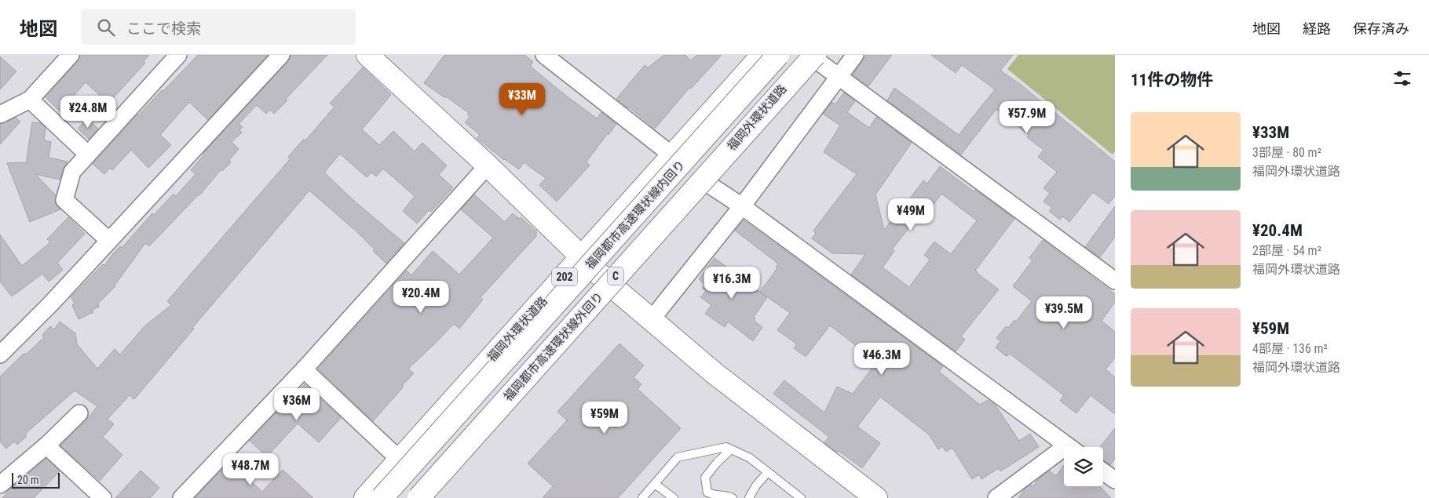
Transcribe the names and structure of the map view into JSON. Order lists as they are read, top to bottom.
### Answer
{
  "streets": {
    "main road": [
      "福岡外環状道路",
      "福岡都市高速環状線内回り",
      "C",
      "202",
      "福岡都市高速環状線外回り"
    ]
  },
  "crossings": [
    ["福岡外環状道路", "福岡都市高速環状線外回り"]
  ],
  "scale_bar": "20 m",
  "page": {
    "header": "地図",
    "search": "ここで検索",
    "nav": ["地図", "経路", "保存済み"],
    "heading": "11件の物件",
    "price": [
      "¥33M",
      "¥24.8M",
      "¥57.9M",
      "¥49M",
      "¥16.3M",
      "¥20.4M",
      "¥39.5M",
      "¥46.3M",
      "¥36M",
      "¥59M",
      "¥48.7M"
    ],
    "list": [
      {
        "name": "¥33M",
        "note": "3部屋 · 80 m² · 福岡外環状道路"
      },
      {
        "name": "¥20.4M",
        "note": "2部屋 · 54 m² · 福岡外環状道路"
      },
      {
        "name": "¥59M",
        "note": "4部屋 · 136 m² · 福岡外環状道路"
      }
    ],
    "scale": "20 m"
  }
}
